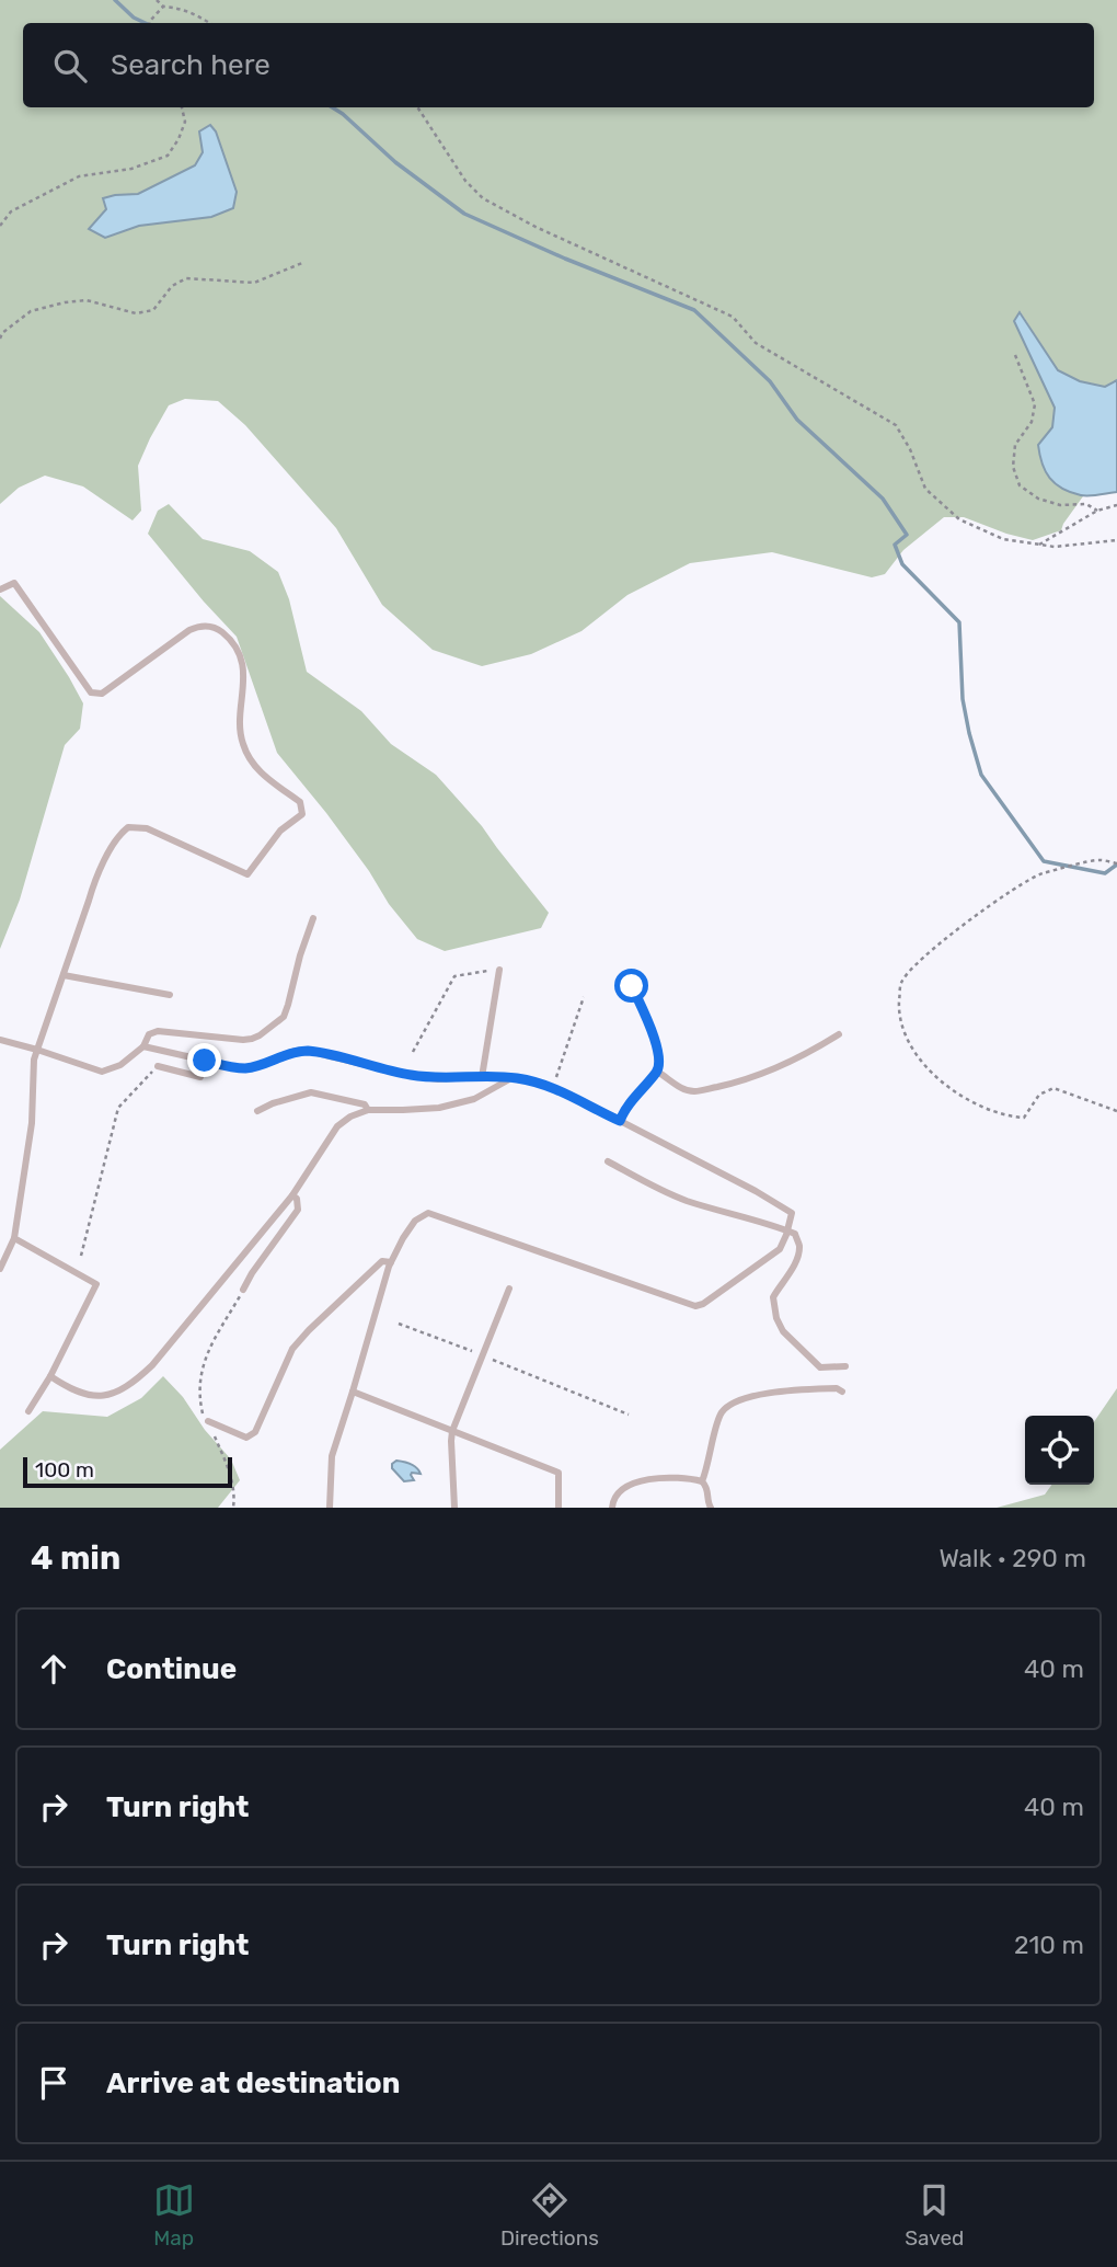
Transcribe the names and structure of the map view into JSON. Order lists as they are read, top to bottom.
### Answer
{
  "scale_bar": "100 m",
  "page": {
    "search": "Search here",
    "scale": "100 m",
    "heading": ["4 min", "Walk · 290 m"],
    "list": [
      ["Continue", "40 m"],
      ["Turn right", "40 m"],
      ["Turn right", "210 m"],
      "Arrive at destination"
    ],
    "nav": ["Map", "Directions", "Saved"]
  }
}
